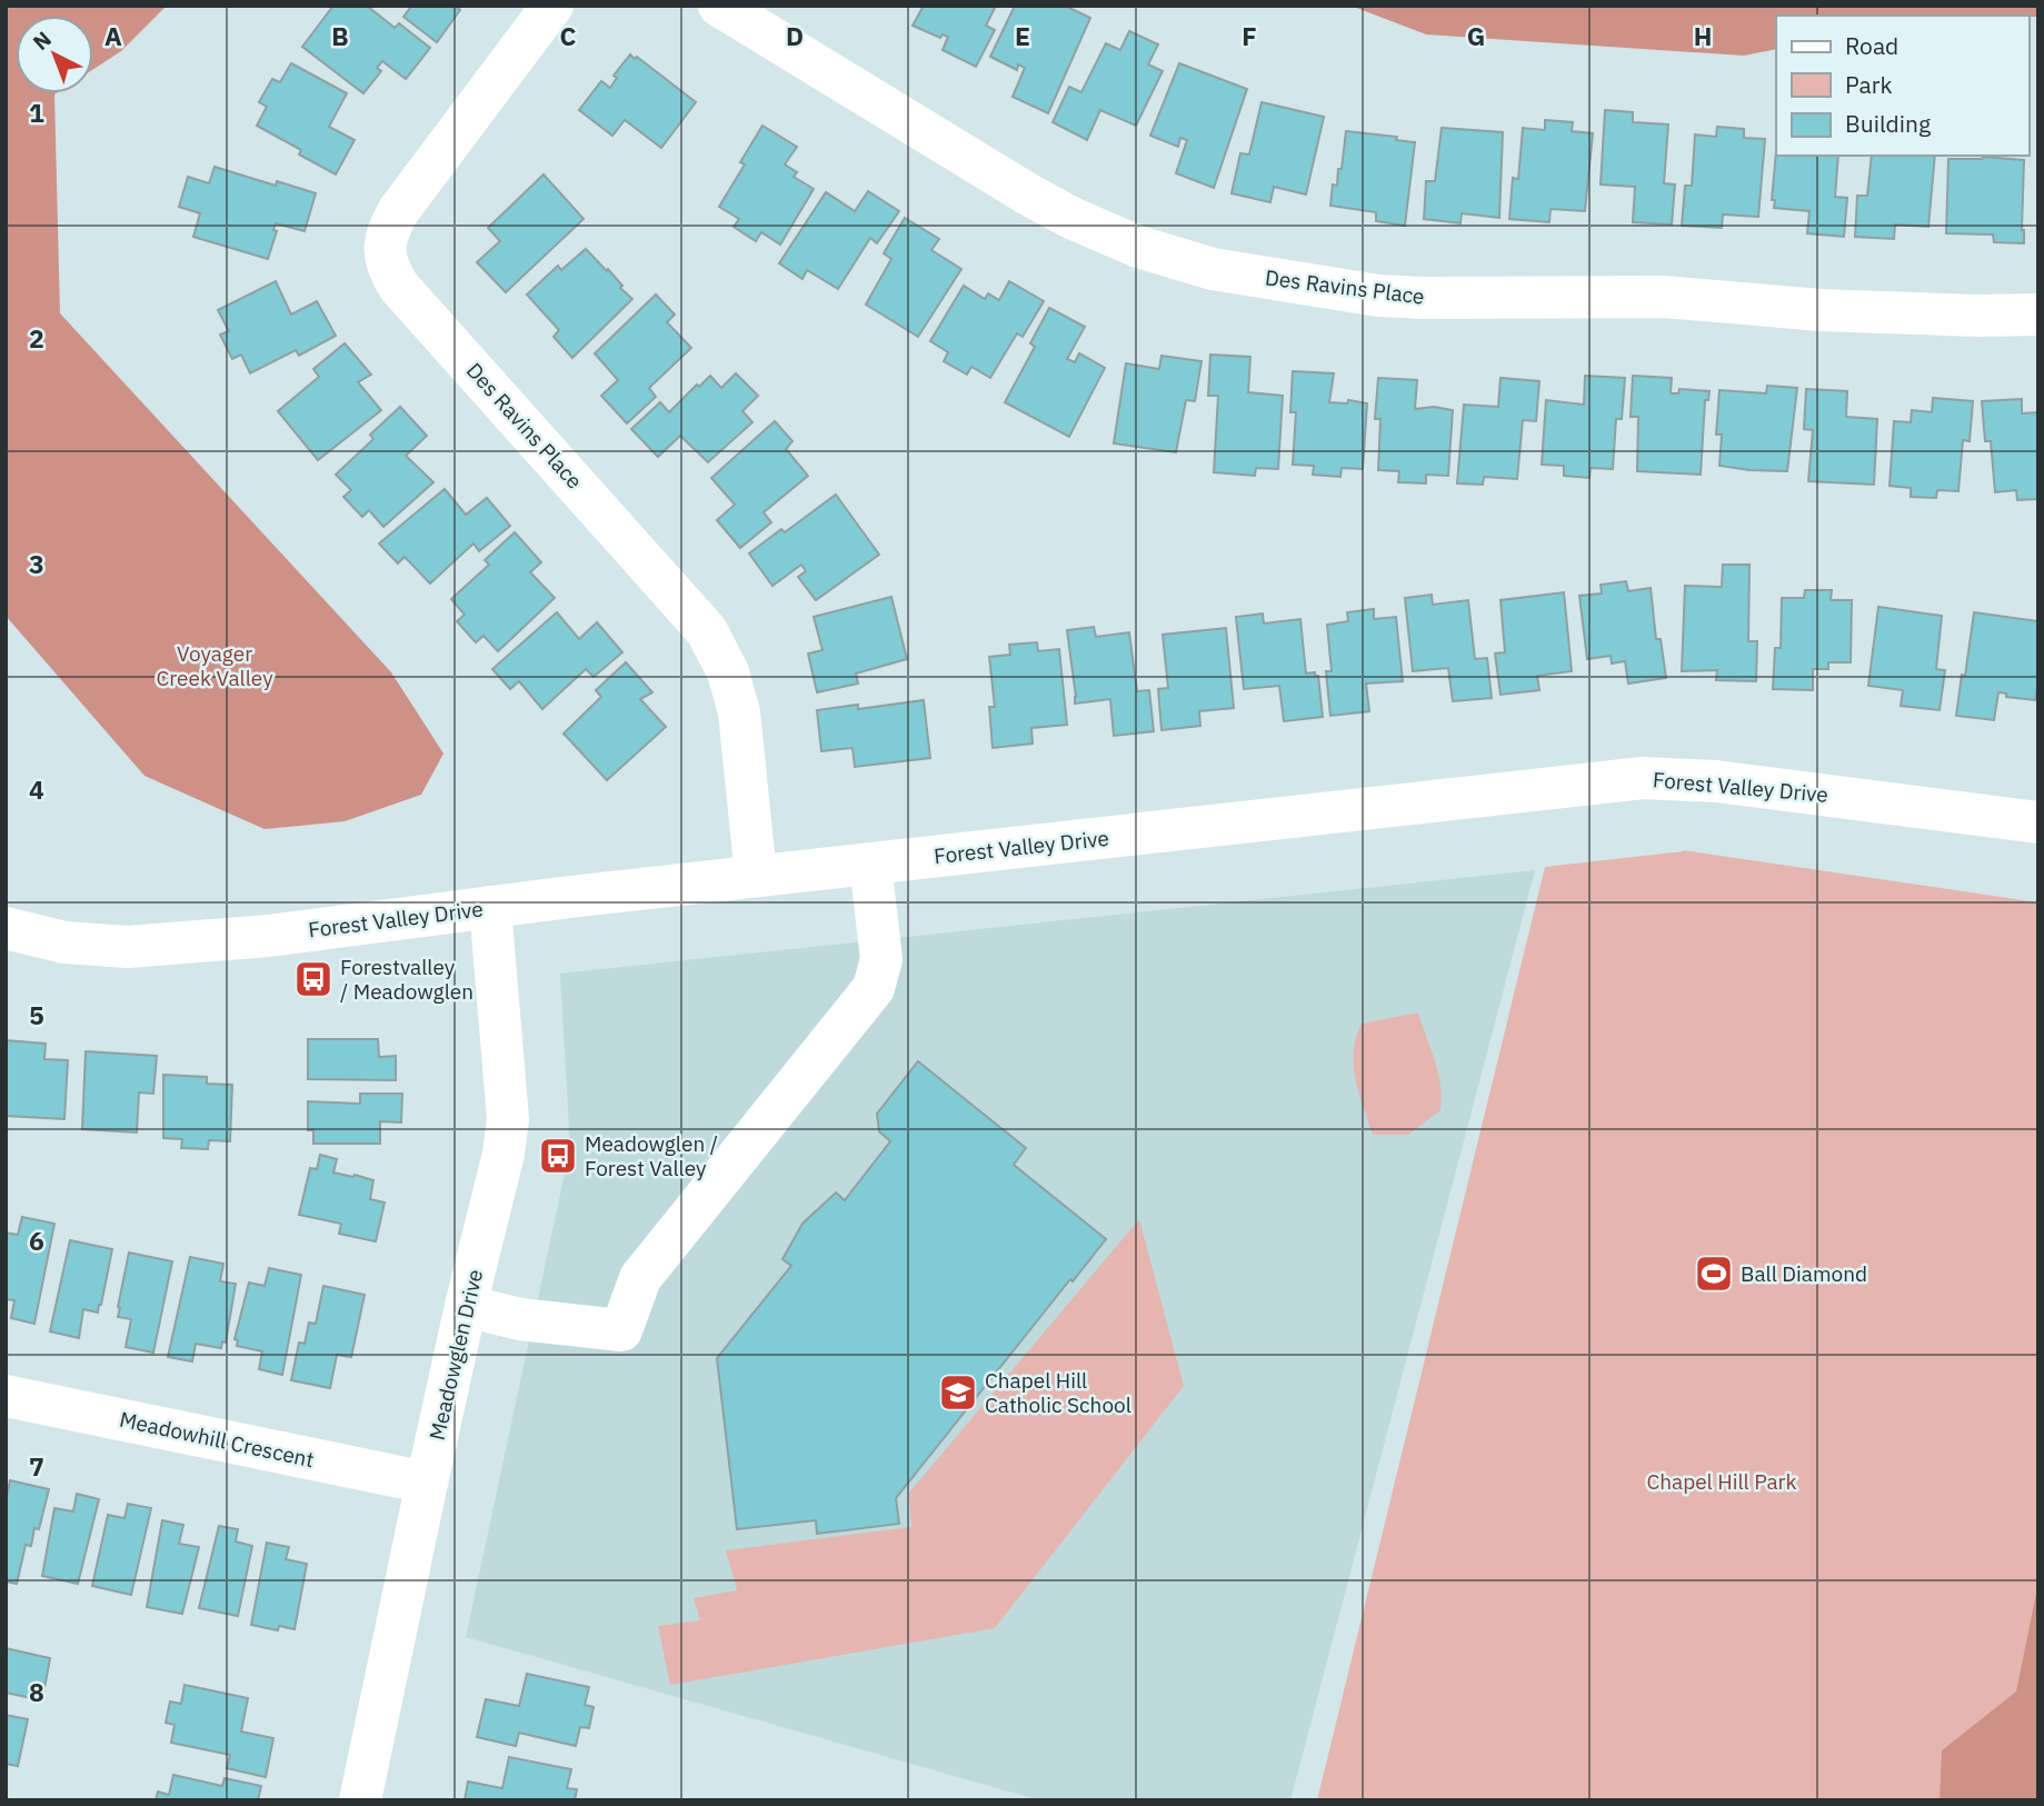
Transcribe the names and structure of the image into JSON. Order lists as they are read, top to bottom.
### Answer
{
  "streets": {
    "street": [
      "Des Ravins Place",
      "Forest Valley Drive",
      "Meadowglen Drive",
      "Meadowhill Crescent"
    ]
  },
  "crossings": [
    ["Des Ravins Place", "Forest Valley Drive"],
    ["Forest Valley Drive", "Meadowglen Drive"],
    ["Meadowglen Drive", "Meadowhill Crescent"]
  ],
  "parks": ["Voyager Creek Valley", "Chapel Hill Park"],
  "places": {
    "bus stop": ["Forestvalley / Meadowglen", "Meadowglen / Forest Valley"],
    "sports": ["Ball Diamond"],
    "school or university": ["Chapel Hill Catholic School"]
  },
  "legend": ["Road", "Park", "Building"],
  "north": "top left",
  "grid": {
    "columns": [
      "A",
      "B",
      "C",
      "D",
      "E",
      "F",
      "G",
      "H"
    ],
    "rows": [
      "1",
      "2",
      "3",
      "4",
      "5",
      "6",
      "7",
      "8"
    ]
  }
}
